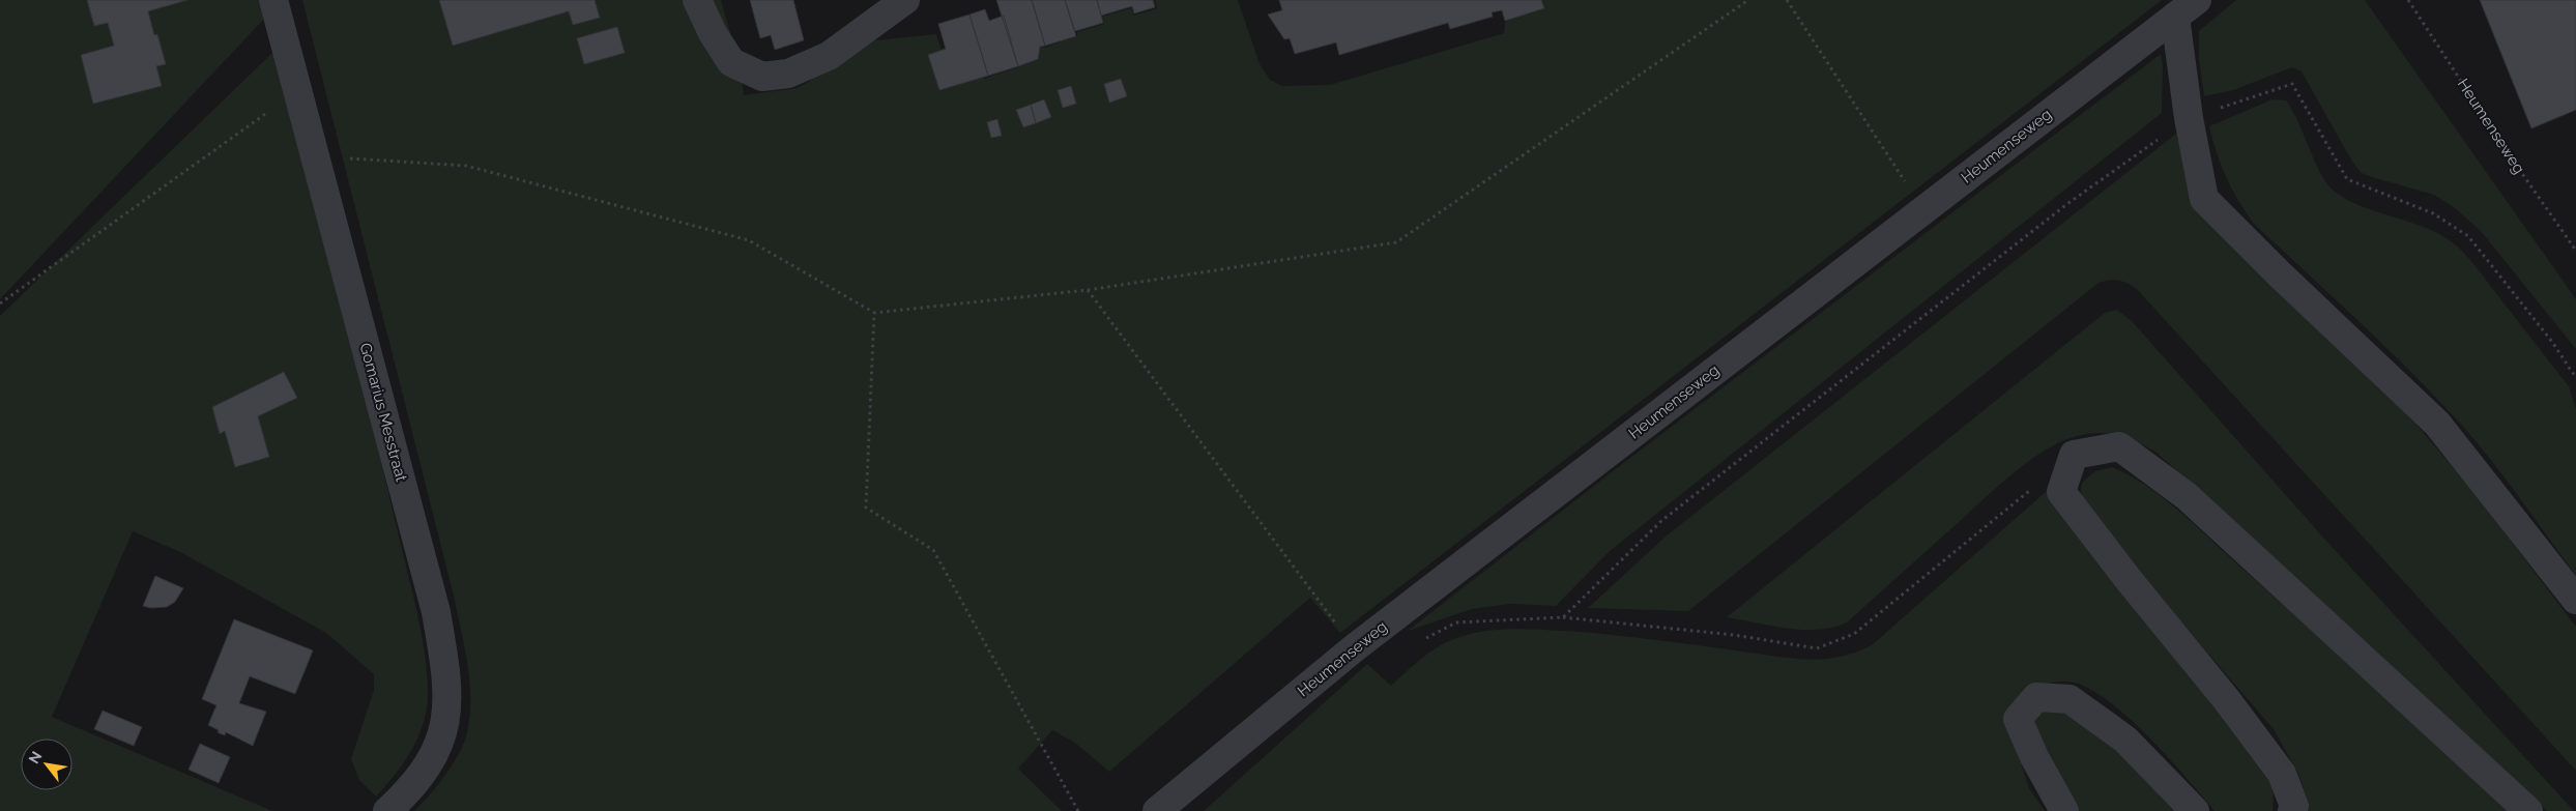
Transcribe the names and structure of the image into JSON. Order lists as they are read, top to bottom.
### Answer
{
  "streets": {
    "street": ["Heumenseweg", "Gomarius Messtraat"]
  },
  "north": "top left"
}
